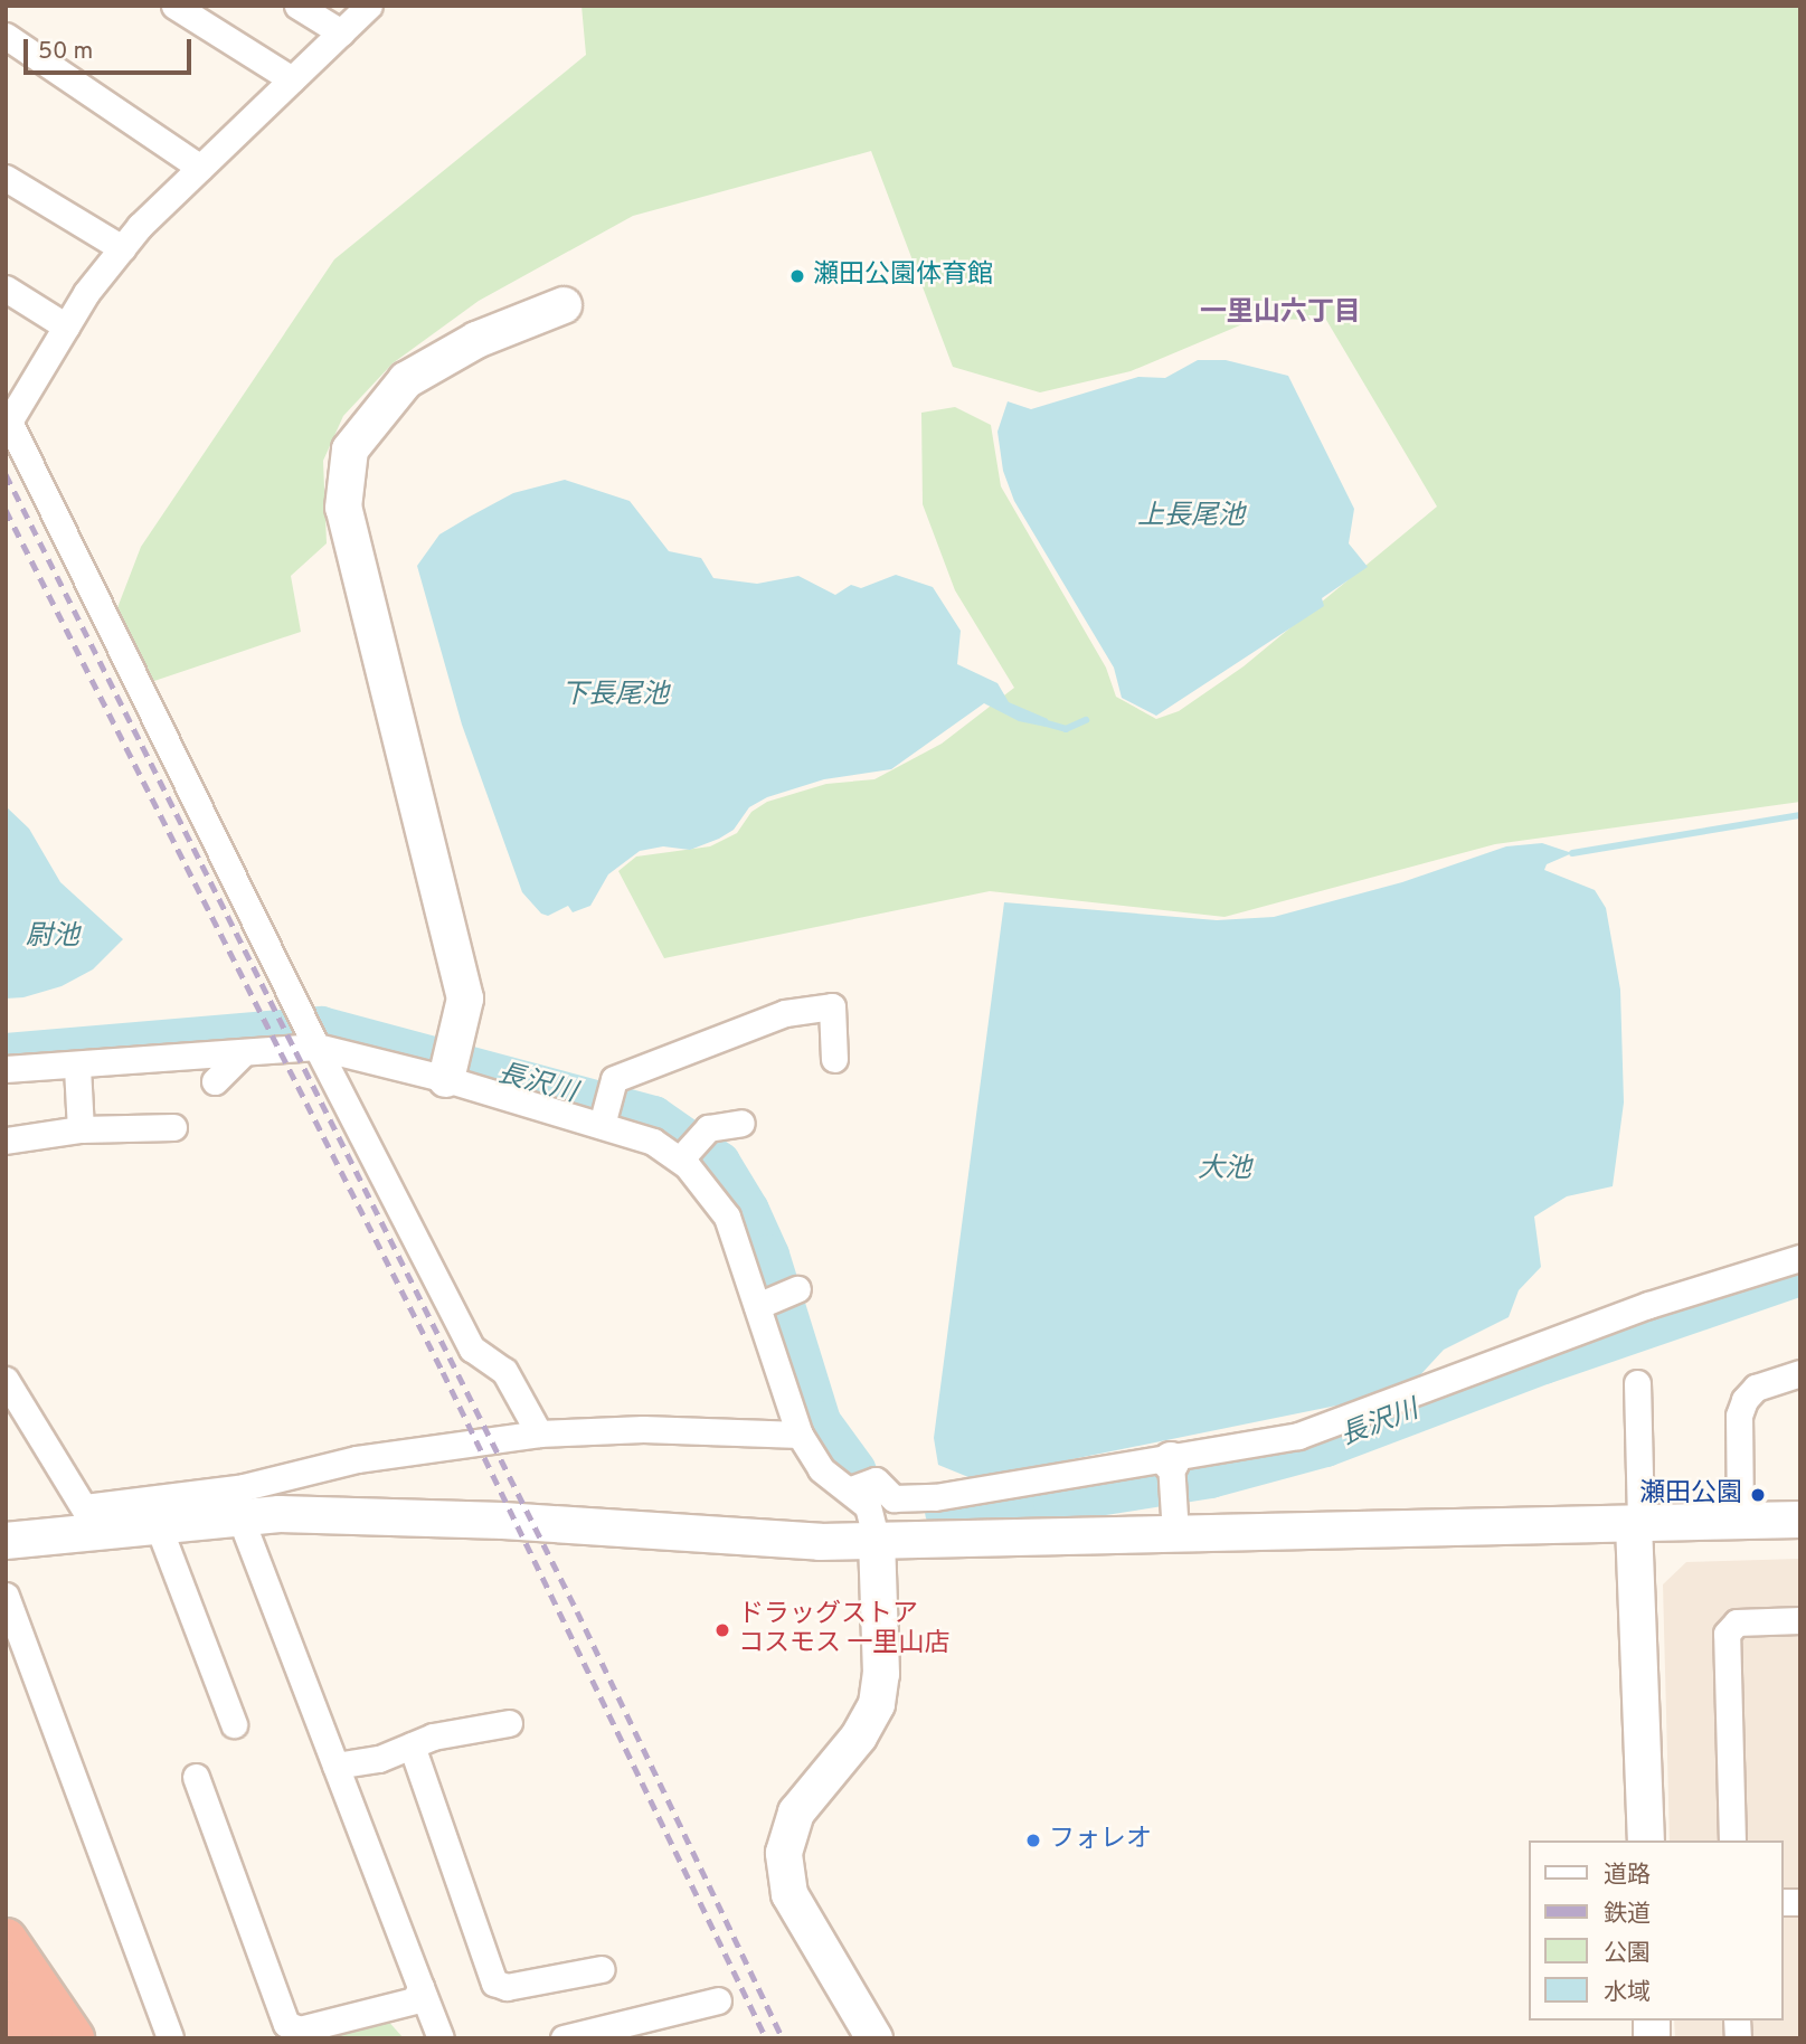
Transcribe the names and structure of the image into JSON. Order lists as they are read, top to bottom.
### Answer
{
  "districts": ["一里山六丁目"],
  "water": [
    "上長尾池",
    "下長尾池",
    "尉池",
    "長沢川",
    "大池"
  ],
  "places": [
    "瀬田公園体育館",
    "瀬田公園",
    "ドラッグストア コスモス 一里山店",
    "フォレオ"
  ],
  "legend": [
    "道路",
    "鉄道",
    "公園",
    "水域"
  ],
  "scale_bar": "50 m"
}
